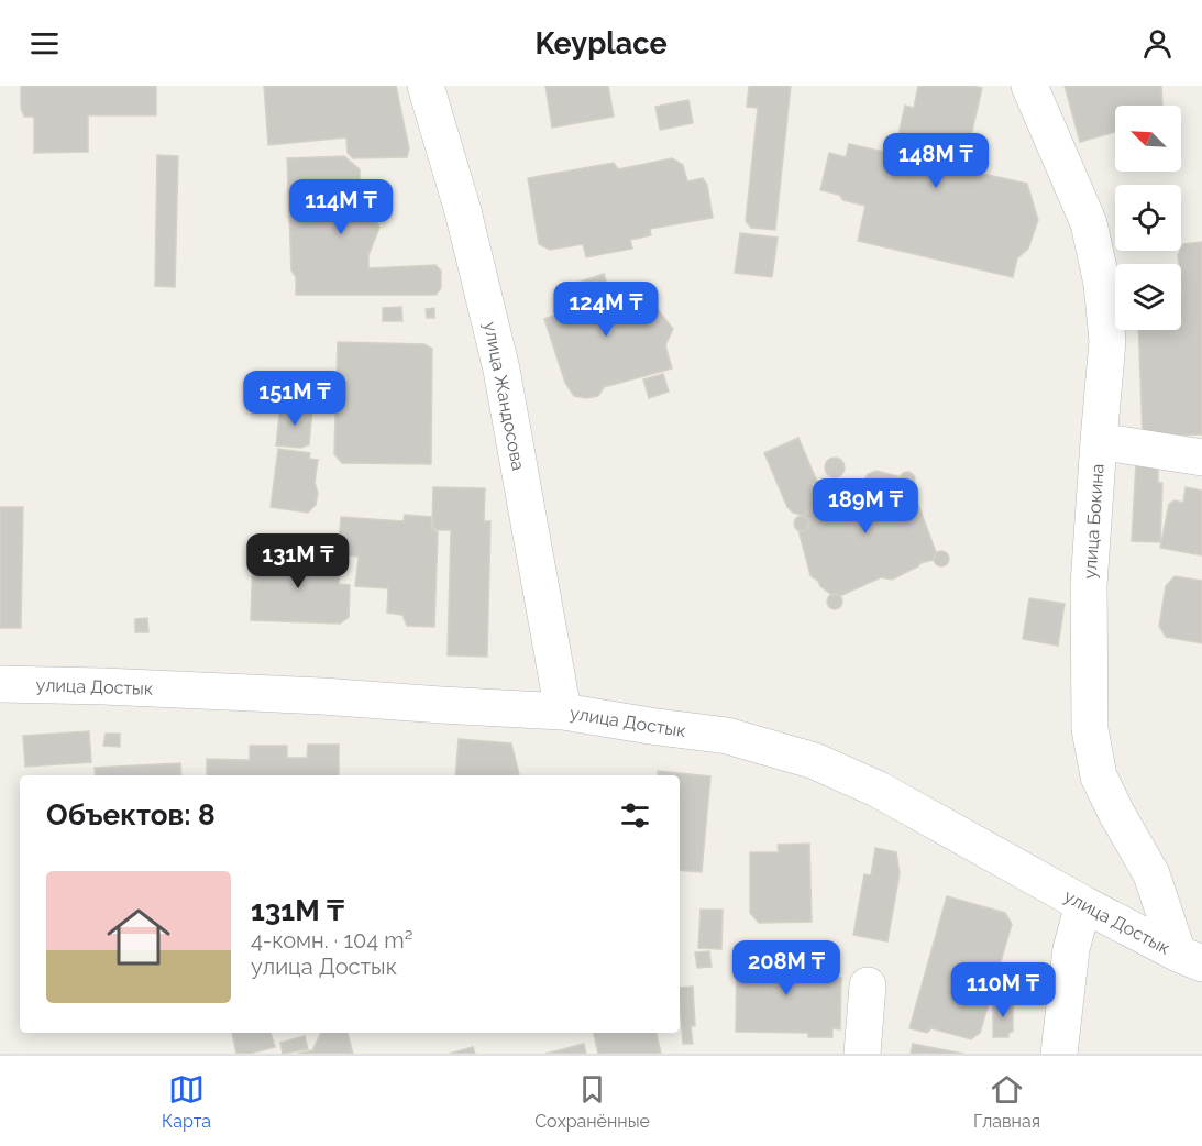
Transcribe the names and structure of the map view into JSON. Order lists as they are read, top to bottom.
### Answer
{
  "streets": {
    "street": ["улица Жандосова", "улица Бокина", "улица Достык"]
  },
  "crossings": [
    ["улица Жандосова", "улица Достык"],
    ["улица Бокина", "улица Достык"]
  ],
  "north": "top left",
  "page": {
    "header": "Keyplace",
    "price": [
      "148M ₸",
      "114M ₸",
      "124M ₸",
      "151M ₸",
      "189M ₸",
      "131M ₸",
      "208M ₸",
      "110M ₸"
    ],
    "heading": "Объектов: 8",
    "list": [
      {
        "name": "131M ₸",
        "note": "4-комн. · 104 m² · улица Достык"
      }
    ],
    "tabs": ["Карта", "Сохранённые", "Главная"]
  }
}
